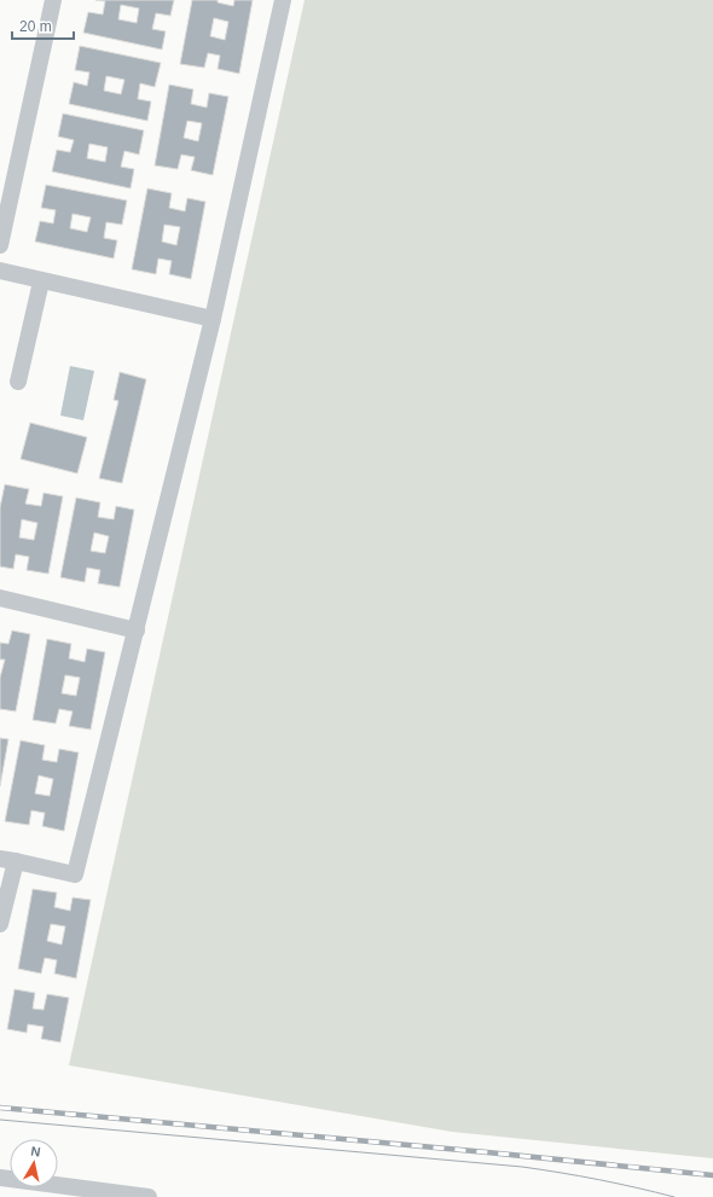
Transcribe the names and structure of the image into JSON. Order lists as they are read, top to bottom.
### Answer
{
  "scale_bar": "20 m",
  "north": "top"
}
